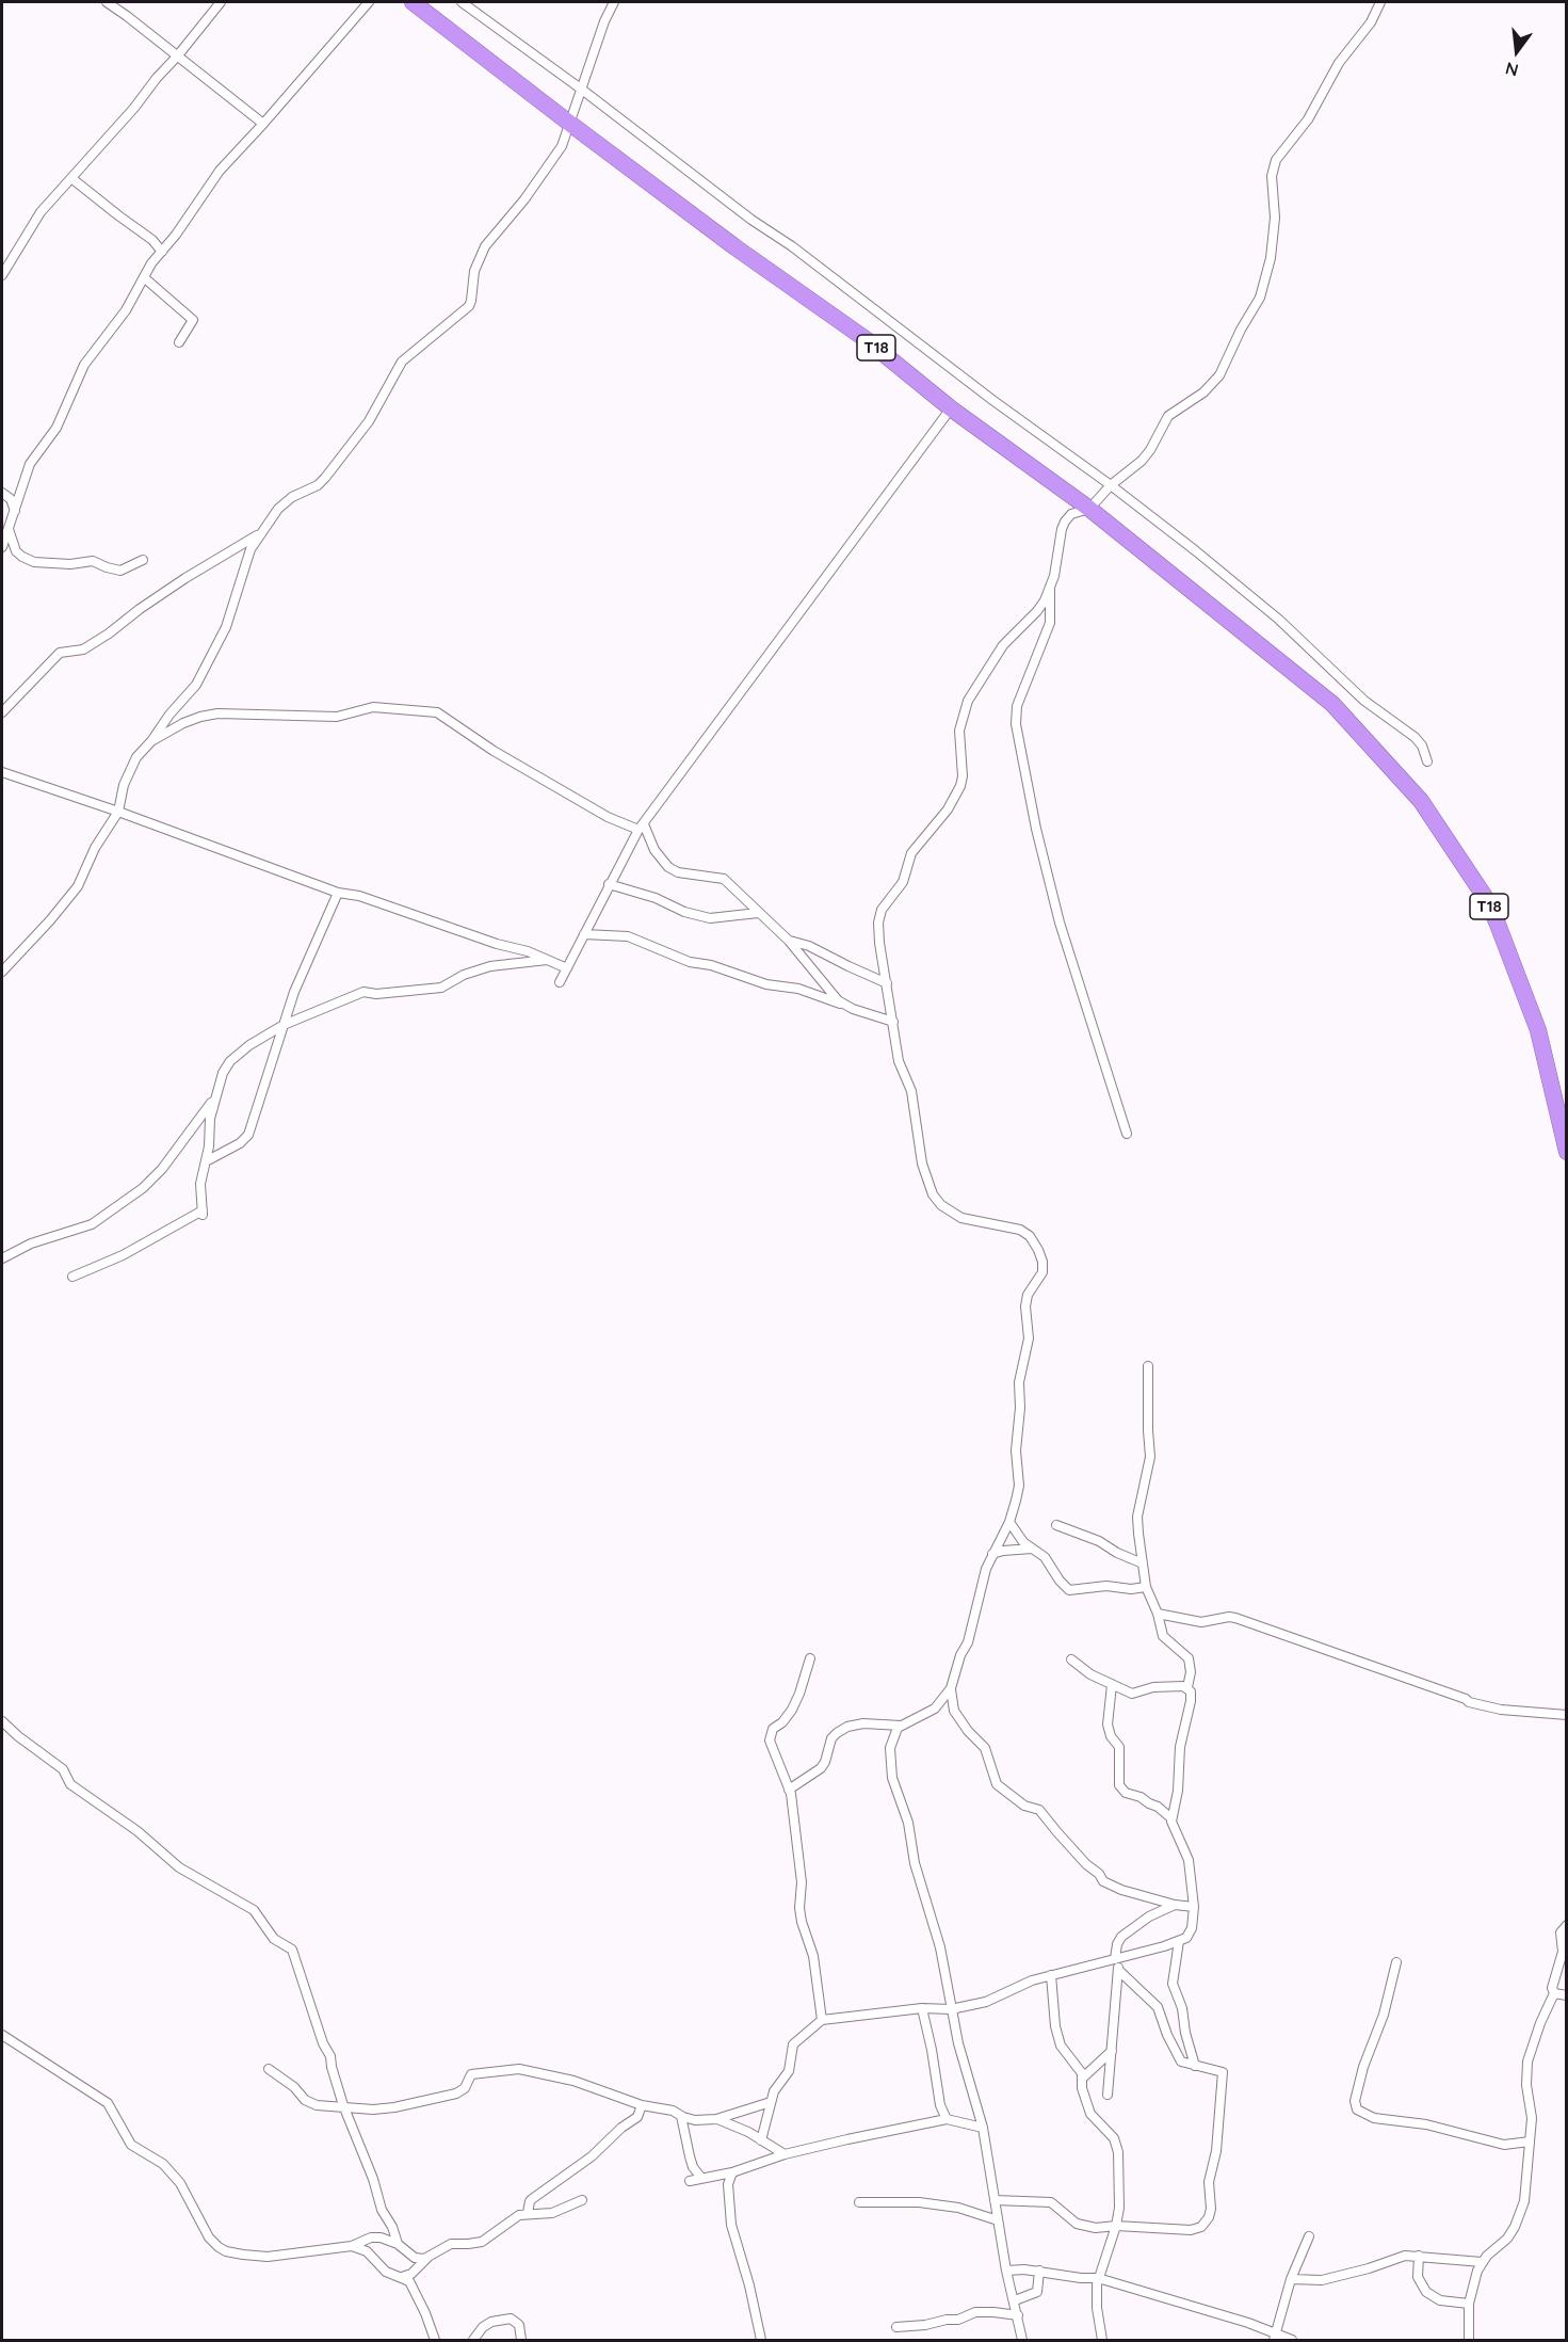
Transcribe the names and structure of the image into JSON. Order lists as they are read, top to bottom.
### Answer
{
  "streets": {
    "highway": ["T18"]
  },
  "north": "bottom"
}
